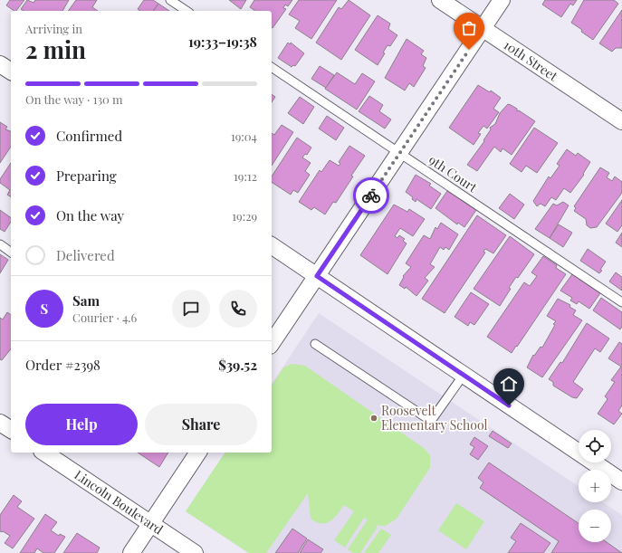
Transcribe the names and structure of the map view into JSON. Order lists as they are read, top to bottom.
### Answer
{
  "streets": {
    "street": ["10th Street", "Lincoln Boulevard"],
    "lane": ["9th Court"]
  },
  "places": ["Roosevelt Elementary School"],
  "page": {
    "heading": ["2 min", "Arriving in", "19:33–19:38"],
    "panel": [
      "Sam",
      "Courier · 4.6",
      "Order #2398",
      "$39.52"
    ],
    "bar": "On the way · 130 m",
    "list": [
      ["Confirmed", "19:04"],
      ["Preparing", "19:12"],
      ["On the way", "19:29"],
      "Delivered"
    ],
    "round": "S",
    "buttons": ["Help", "Share"],
    "map_buttons": ["+", "−"]
  }
}
